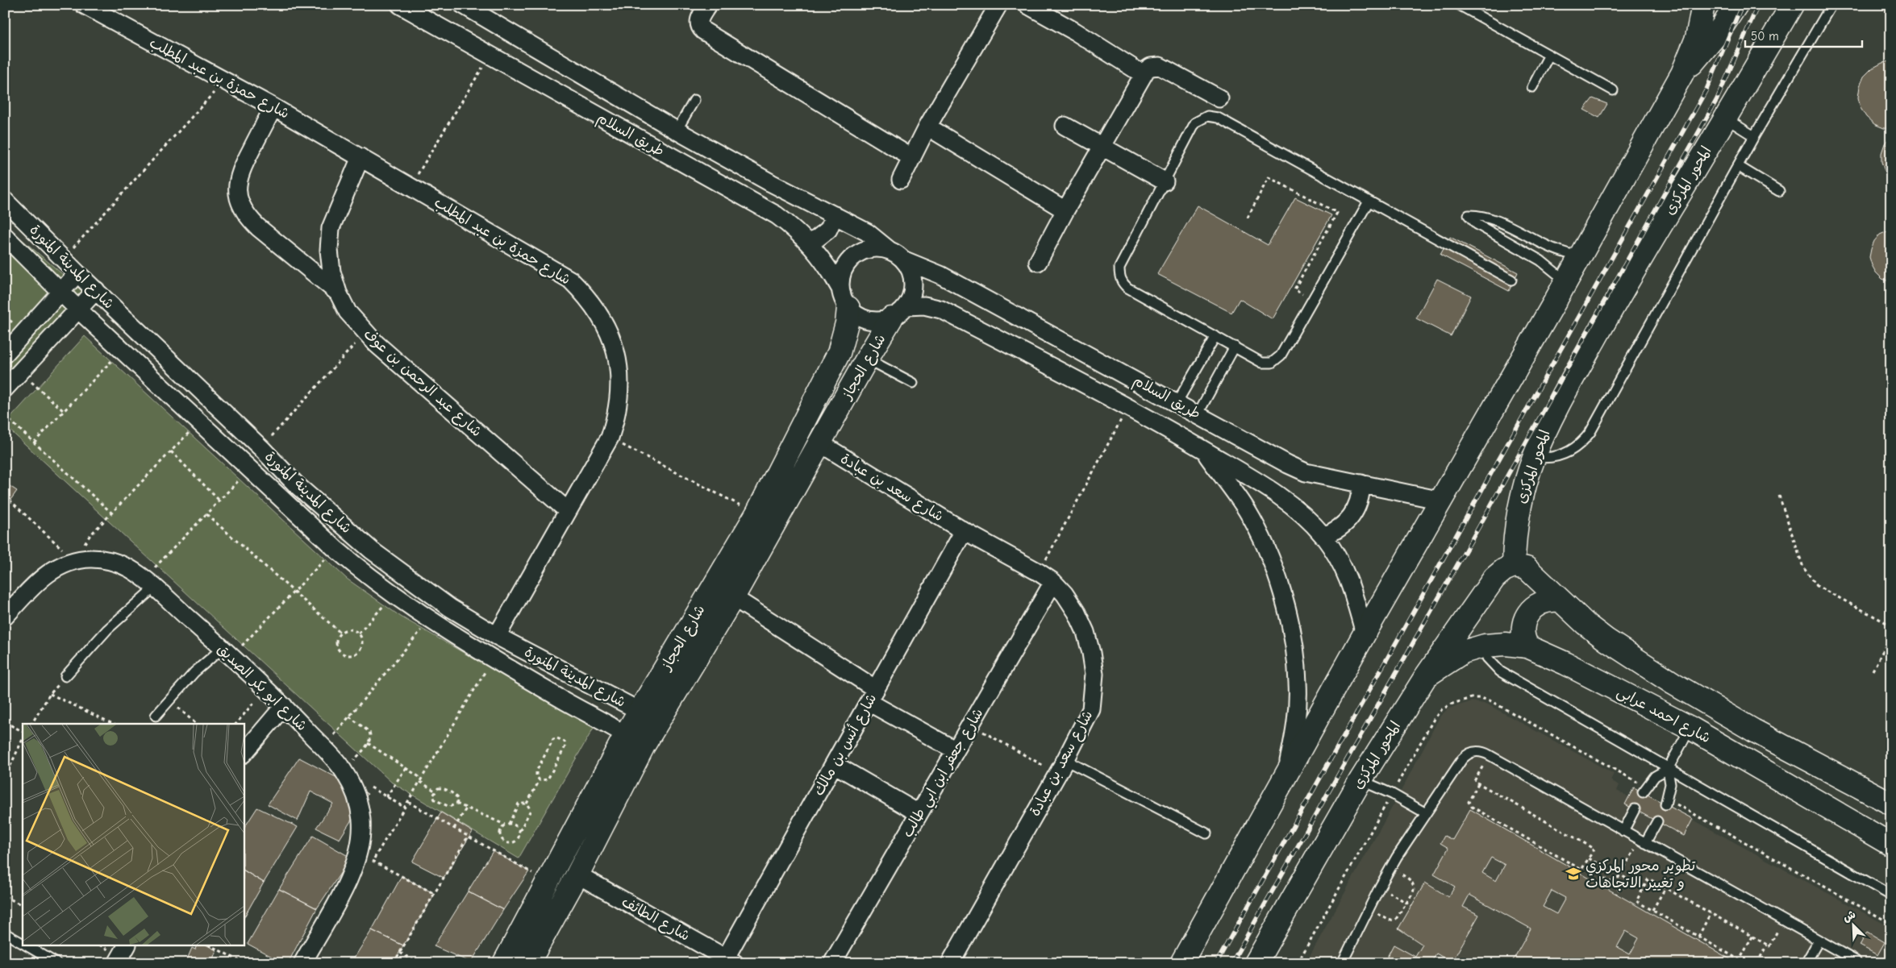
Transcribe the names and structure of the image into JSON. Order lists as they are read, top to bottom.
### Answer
{
  "streets": {
    "main road": ["المحور المركزى", "شارع الحجاز", "شارع احمد عرابى"],
    "street": [
      "شارع حمزة بن عبد المطلب",
      "طريق السلام",
      "شارع المدينة المنورة",
      "شارع عبد الرحمن بن عوف",
      "شارع سعد بن عبادة",
      "شارع ابو بكر الصديق",
      "شارع أنس بن مالك",
      "شارع جعفر ابن ابي طالب",
      "شارع الطائف"
    ]
  },
  "crossings": [
    ["شارع حمزة بن عبد المطلب", "شارع المدينة المنورة"],
    ["شارع حمزة بن عبد المطلب", "شارع عبد الرحمن بن عوف"],
    ["طريق السلام", "شارع الحجاز"],
    ["المحور المركزى", "شارع احمد عرابى"],
    ["شارع المدينة المنورة", "شارع الحجاز"],
    ["شارع الحجاز", "شارع سعد بن عبادة"],
    ["شارع الحجاز", "شارع الطائف"],
    ["شارع سعد بن عبادة", "شارع أنس بن مالك"],
    ["شارع سعد بن عبادة", "شارع جعفر ابن ابي طالب"],
    ["شارع أنس بن مالك", "شارع الطائف"]
  ],
  "places": {
    "school or university": ["تطوير محور المركزي و تغيير الاتجاهات"]
  },
  "scale_bar": "50 m",
  "north": "top left"
}
